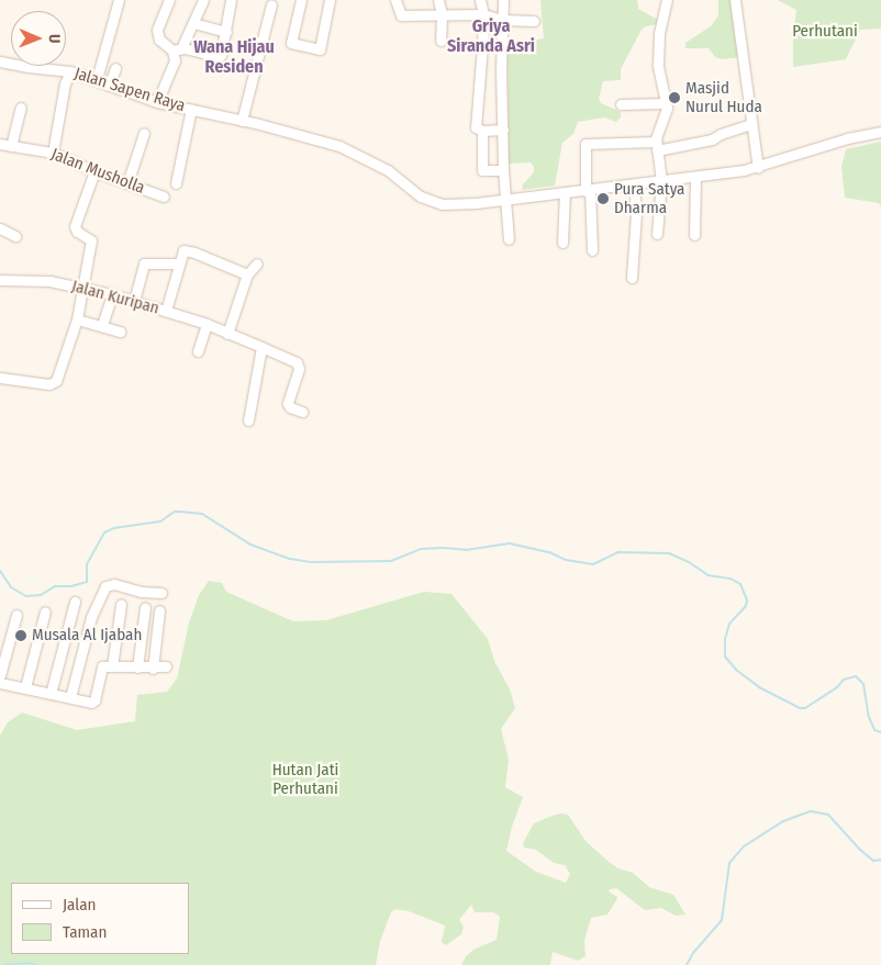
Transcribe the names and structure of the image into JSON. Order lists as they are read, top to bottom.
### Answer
{
  "streets": {
    "street": ["Jalan Sapen Raya", "Jalan Musholla", "Jalan Kuripan"]
  },
  "districts": ["Griya Siranda Asri", "Wana Hijau Residen"],
  "parks": ["Perhutani", "Hutan Jati Perhutani"],
  "places": ["Masjid Nurul Huda", "Pura Satya Dharma", "Musala Al Ijabah"],
  "legend": ["Jalan", "Taman"],
  "north": "right"
}
